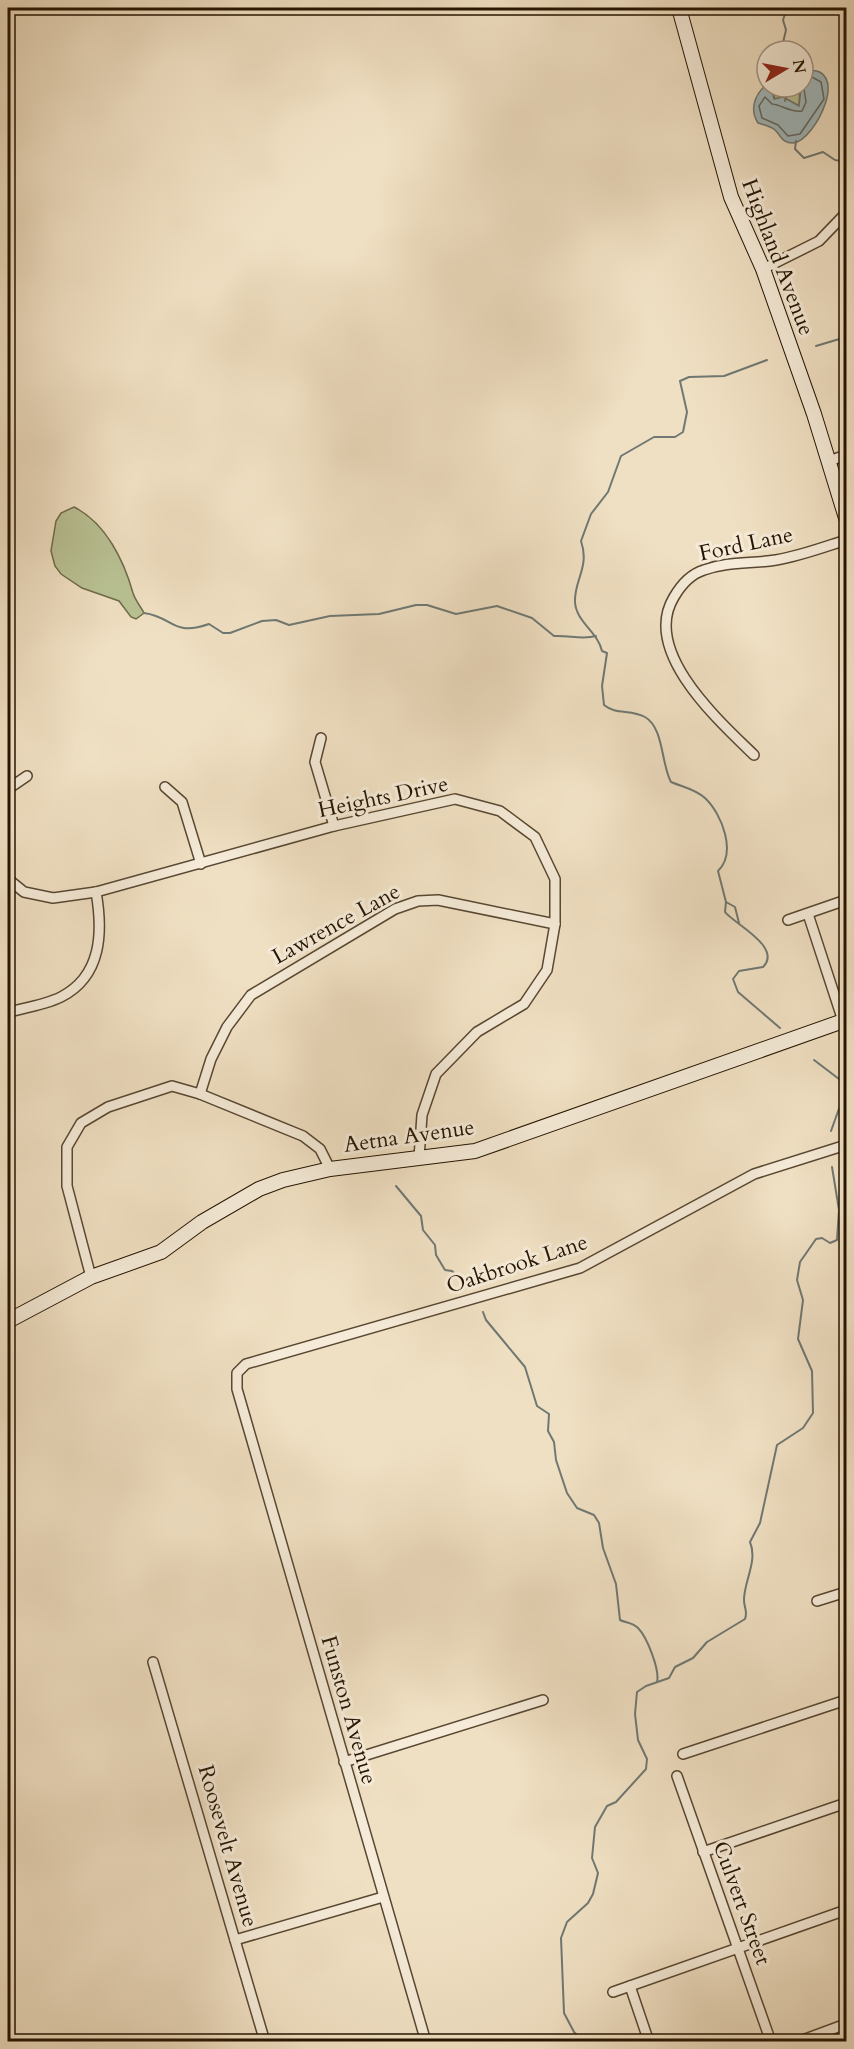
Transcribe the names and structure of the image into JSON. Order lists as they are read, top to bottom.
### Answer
{
  "streets": {
    "street": [
      "Highland Avenue",
      "Ford Lane",
      "Heights Drive",
      "Lawrence Lane",
      "Aetna Avenue",
      "Oakbrook Lane",
      "Funston Avenue",
      "Roosevelt Avenue",
      "Culvert Street"
    ]
  },
  "crossings": [
    ["Heights Drive", "Lawrence Lane"],
    ["Heights Drive", "Aetna Avenue"],
    ["Oakbrook Lane", "Funston Avenue"]
  ],
  "north": "right"
}
